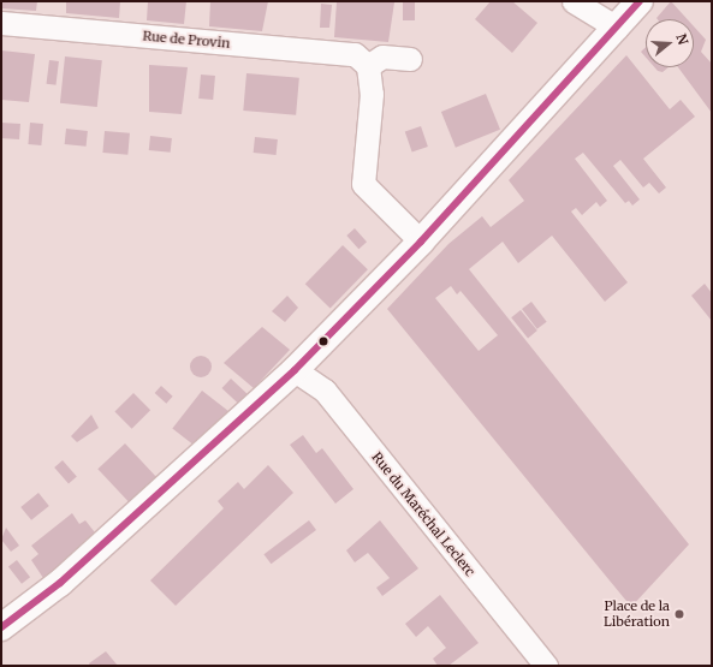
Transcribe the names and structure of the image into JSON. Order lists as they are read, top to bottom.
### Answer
{
  "streets": {
    "street": ["Rue de Provin", "Rue du Maréchal Leclerc"]
  },
  "places": ["Place de la Libération"],
  "north": "right"
}
